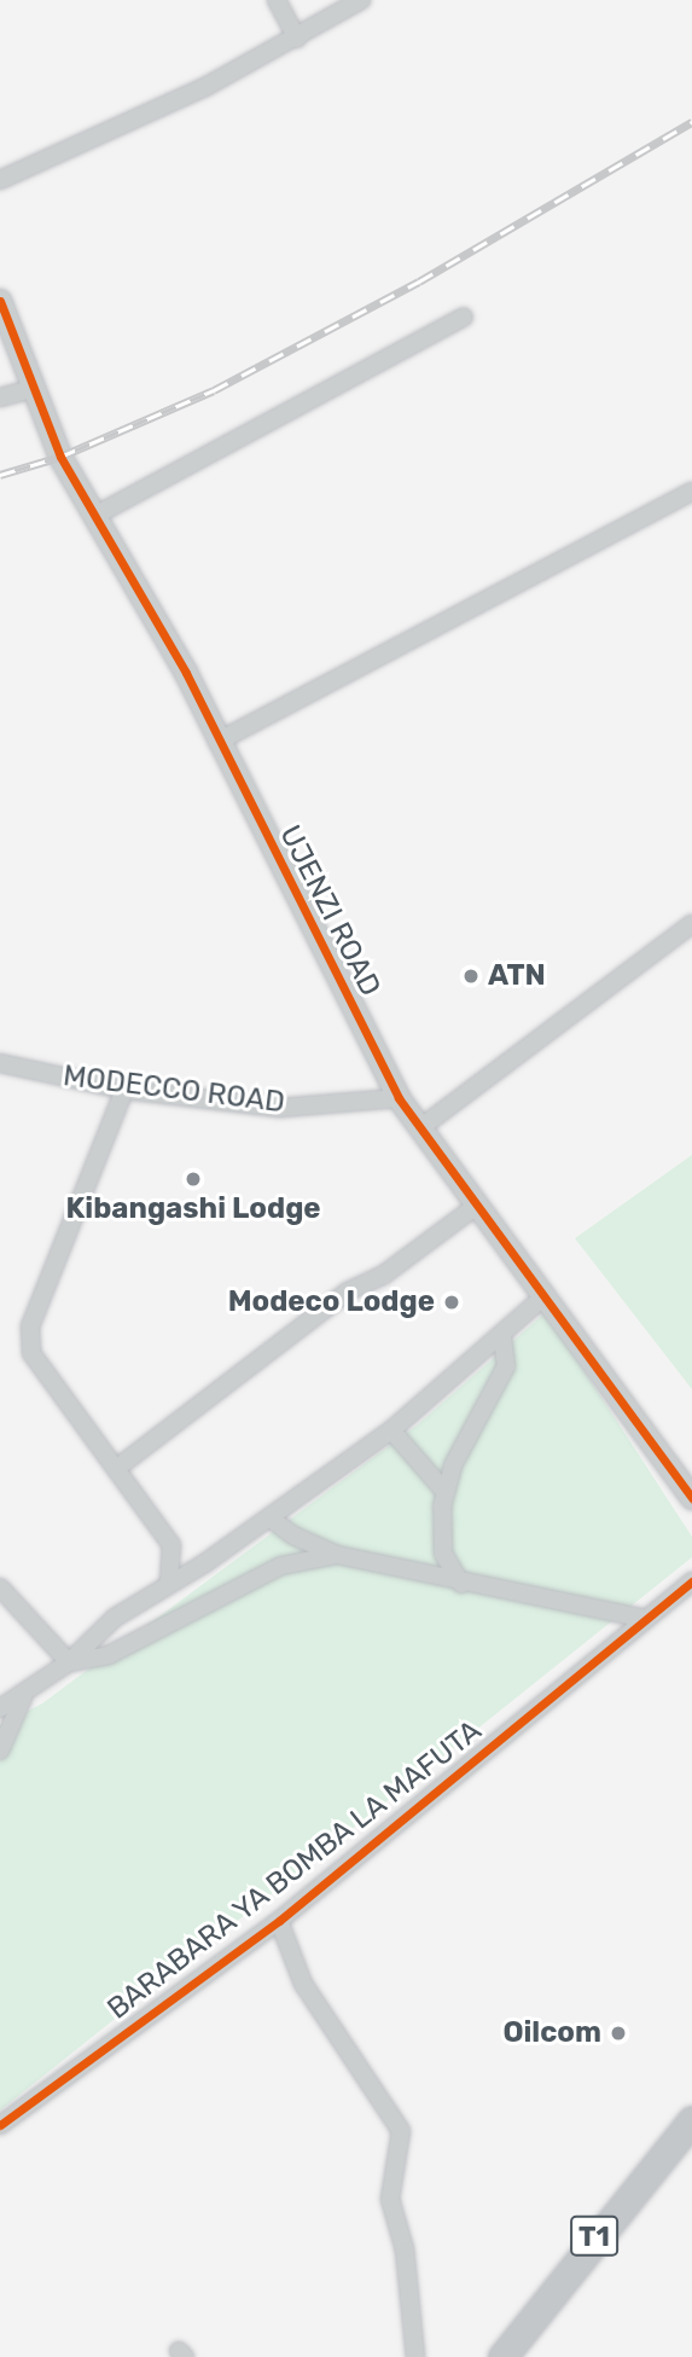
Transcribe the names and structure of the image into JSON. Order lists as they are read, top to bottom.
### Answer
{
  "streets": {
    "highway": ["T1"],
    "street": ["UJENZI ROAD", "MODECCO ROAD", "BARABARA YA BOMBA LA MAFUTA"]
  },
  "crossings": [
    ["UJENZI ROAD", "MODECCO ROAD"]
  ],
  "places": [
    "ATN",
    "Kibangashi Lodge",
    "Modeco Lodge",
    "Oilcom"
  ]
}
